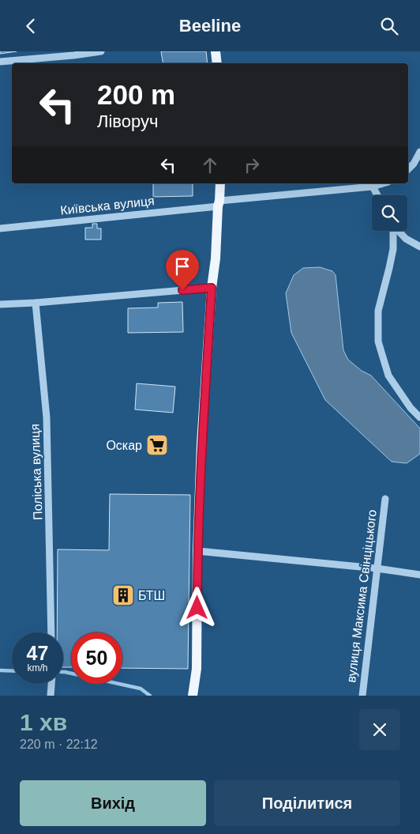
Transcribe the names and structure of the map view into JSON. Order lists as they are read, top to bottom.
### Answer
{
  "streets": {
    "street": ["Київська вулиця", "Поліська вулиця", "вулиця Максима Свінціцького"]
  },
  "places": {
    "supermarket": ["Оскар"],
    "building": ["БТШ"]
  },
  "page": {
    "header": "Beeline",
    "turn": ["200 m", "Ліворуч"],
    "speed": "47 km/h",
    "limit": "50",
    "heading": ["1 хв", "220 m · 22:12"],
    "buttons": ["Вихід", "Поділитися"]
  }
}
